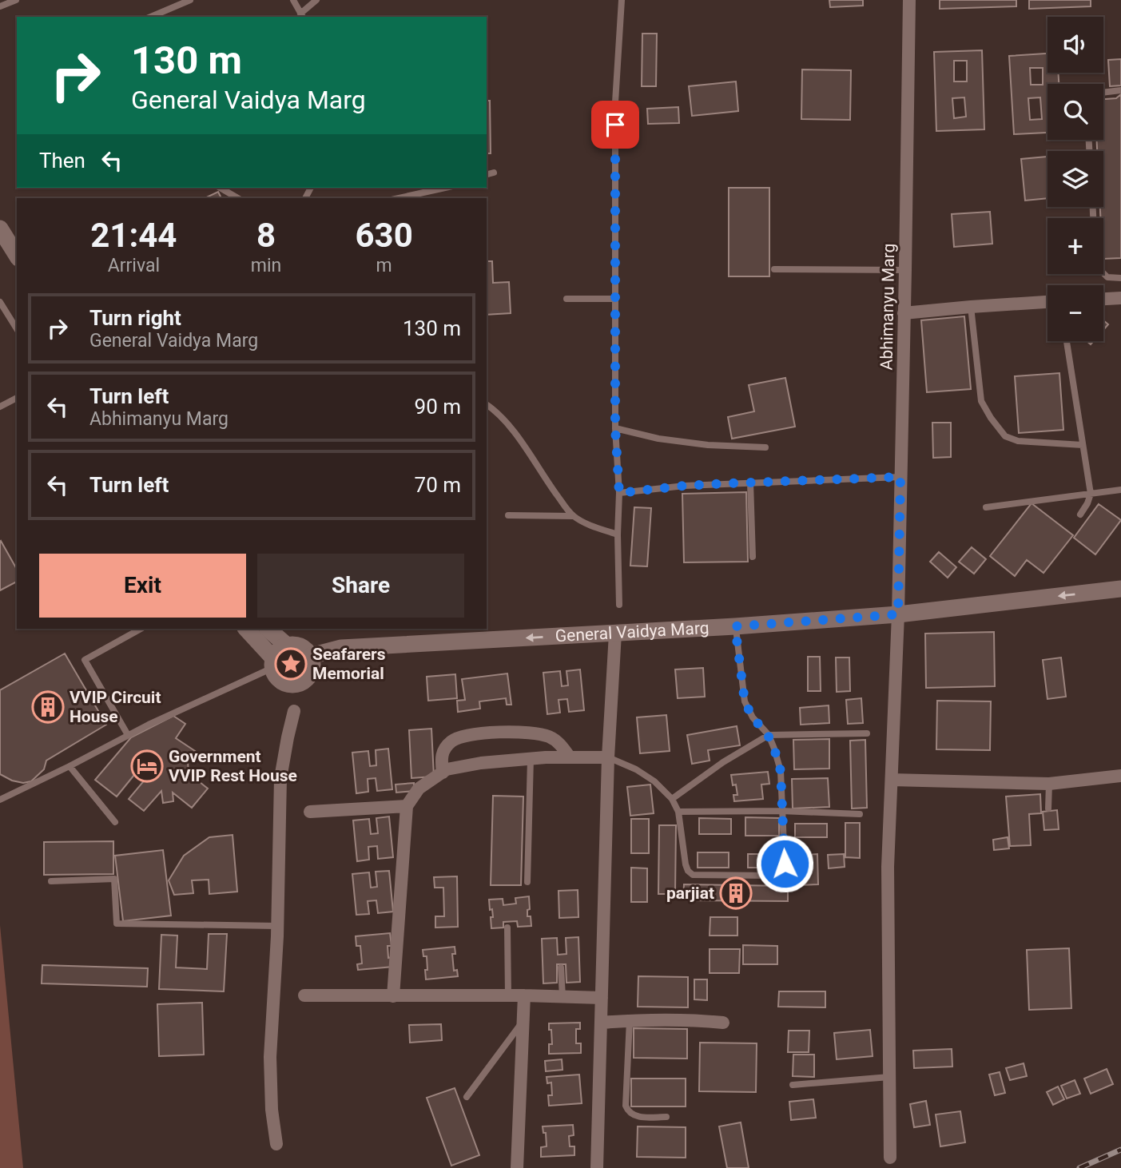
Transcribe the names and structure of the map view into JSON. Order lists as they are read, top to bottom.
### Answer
{
  "streets": {
    "street": ["Abhimanyu Marg", "General Vaidya Marg"]
  },
  "crossings": [
    ["Abhimanyu Marg", "General Vaidya Marg"]
  ],
  "places": {
    "place": ["Seafarers Memorial"],
    "building": ["VVIP Circuit House", "parjiat"],
    "hotel": ["Government VVIP Rest House"]
  },
  "page": {
    "map_buttons": ["+", "−"],
    "turn": ["130 m", "General Vaidya Marg"],
    "then": "Then",
    "eta": [
      "21:44",
      "Arrival",
      "8",
      "min",
      "630",
      "m"
    ],
    "list": [
      {
        "name": "Turn right",
        "note": "General Vaidya Marg",
        "value": "130 m"
      },
      {
        "name": "Turn left",
        "note": "Abhimanyu Marg",
        "value": "90 m"
      },
      {
        "name": "Turn left",
        "value": "70 m"
      }
    ],
    "buttons": ["Exit", "Share"]
  }
}
